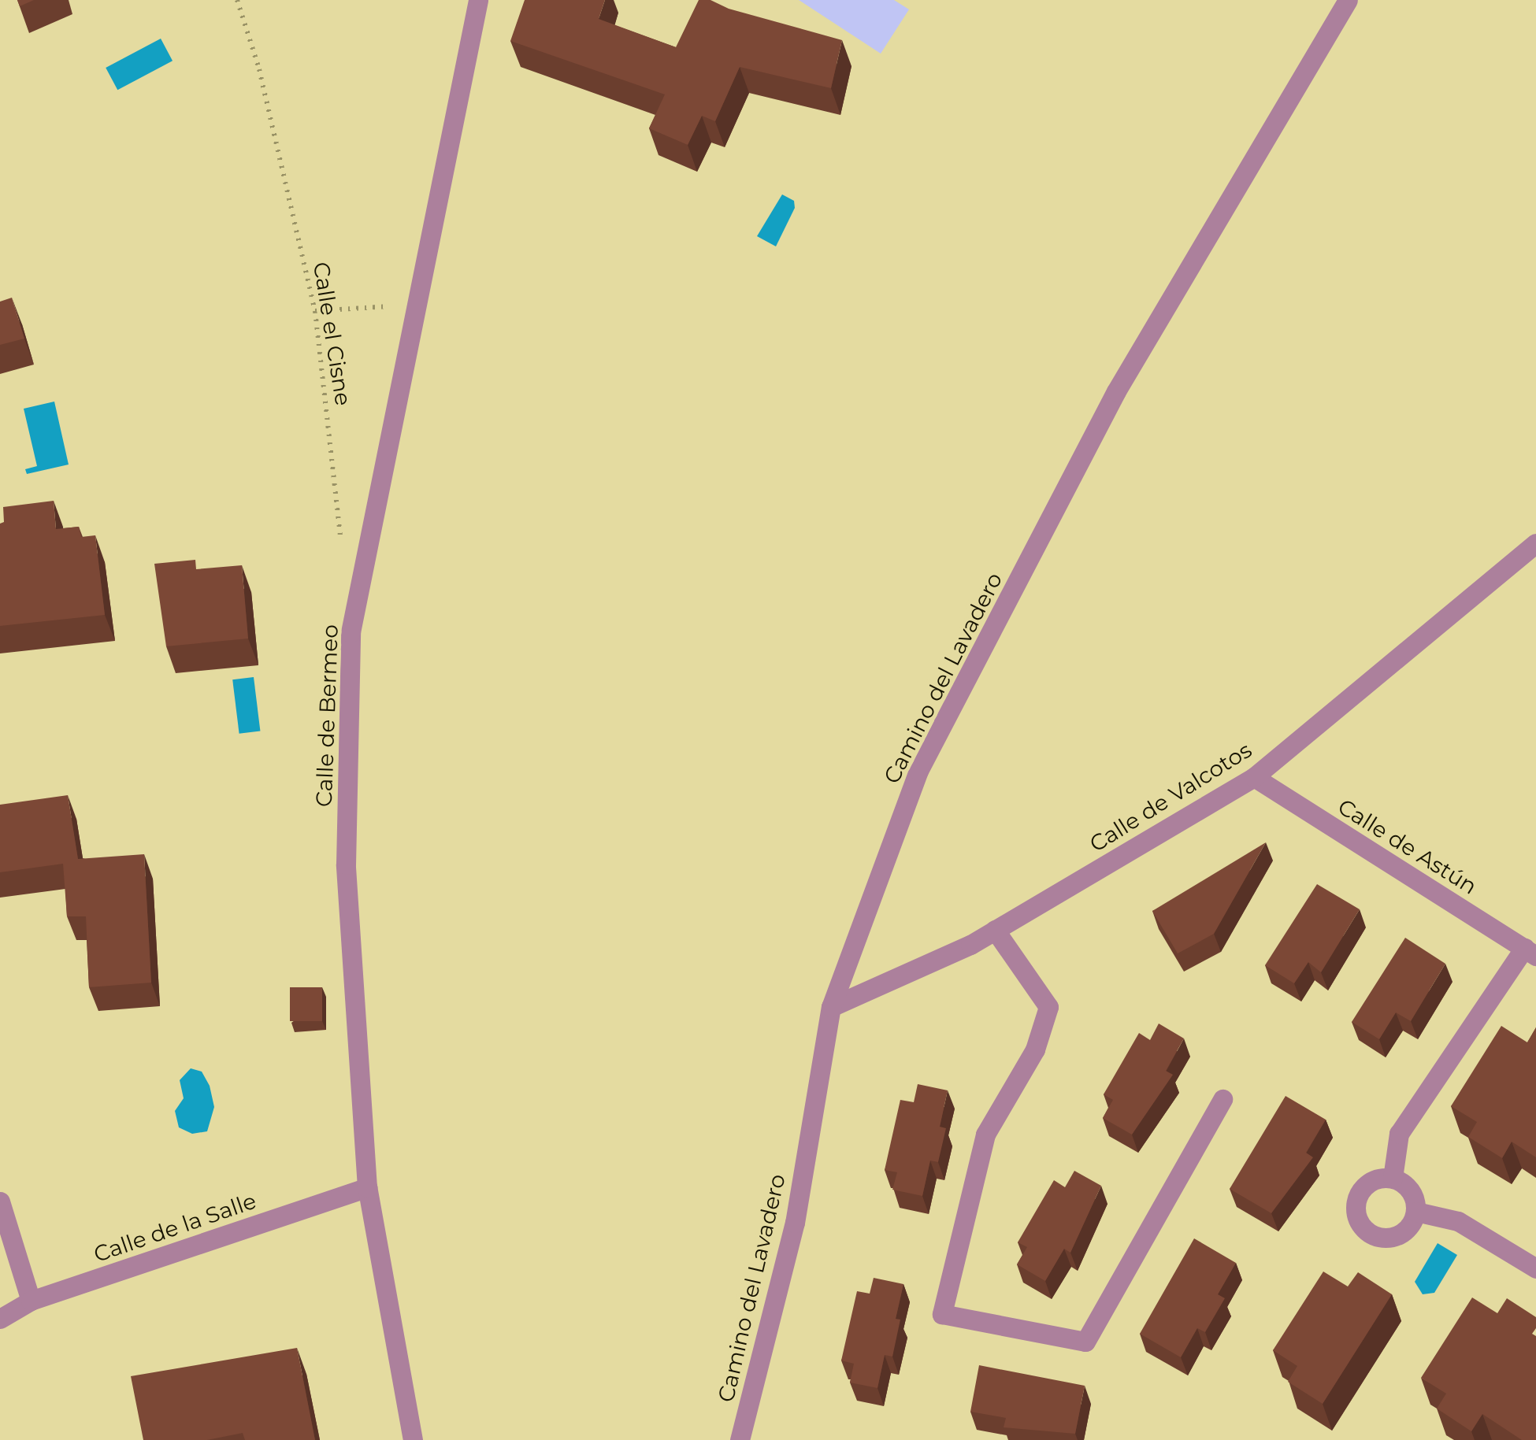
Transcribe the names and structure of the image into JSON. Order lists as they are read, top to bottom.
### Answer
{
  "streets": {
    "street": [
      "Camino del Lavadero",
      "Calle de Bermeo",
      "Calle de Valcotos",
      "Calle de Astún",
      "Calle de la Salle"
    ],
    "path": ["Calle el Cisne"]
  },
  "crossings": [
    ["Camino del Lavadero", "Calle de Valcotos"],
    ["Calle de Bermeo", "Calle de la Salle"],
    ["Calle de Valcotos", "Calle de Astún"]
  ]
}
